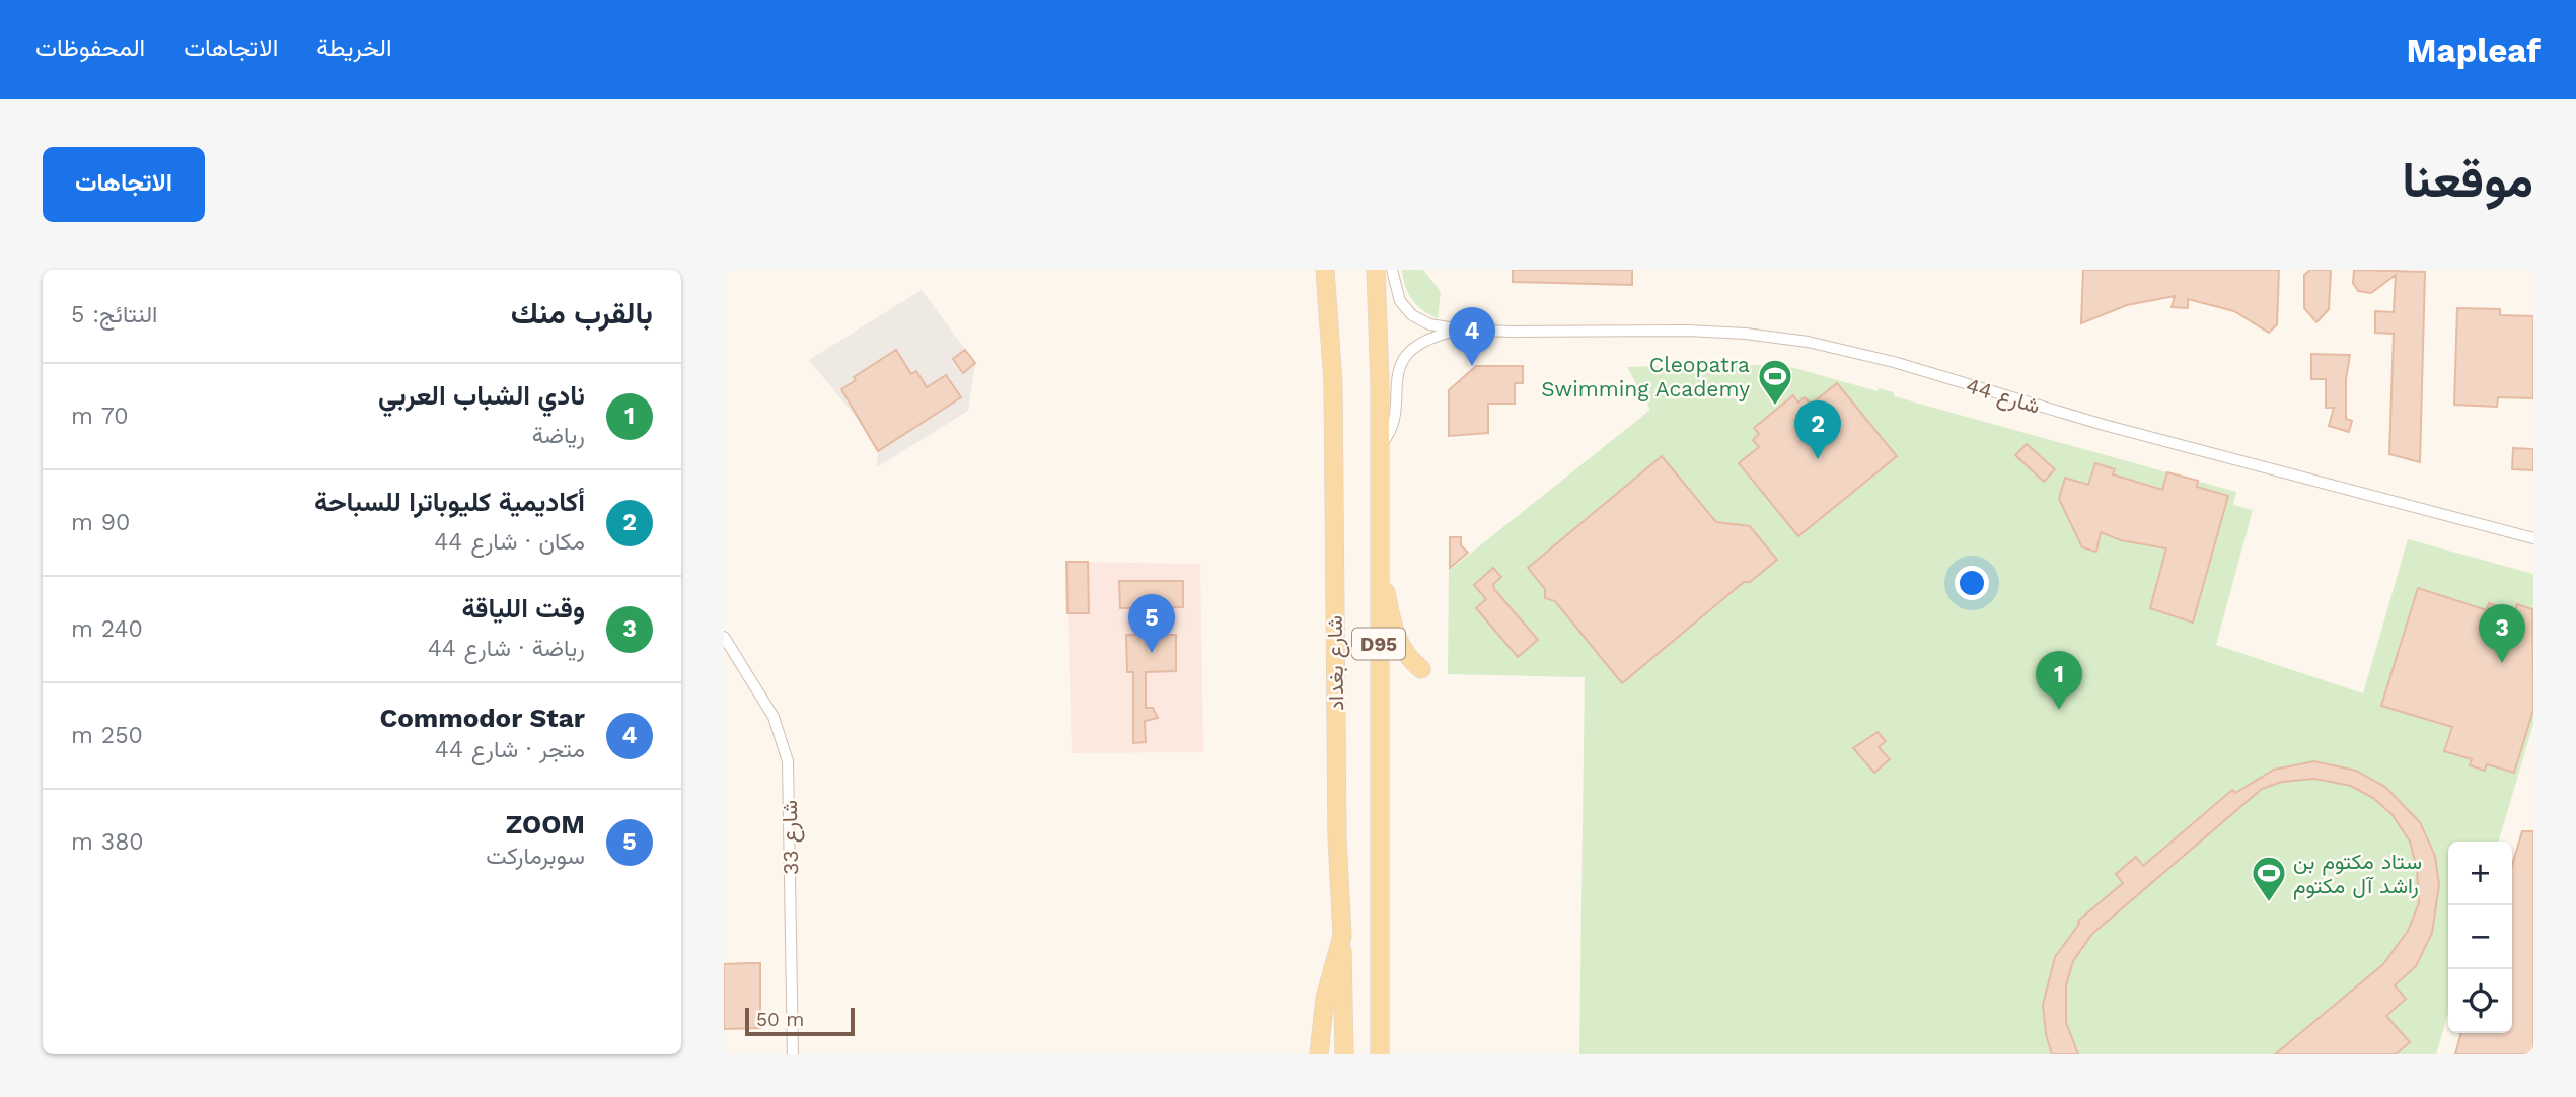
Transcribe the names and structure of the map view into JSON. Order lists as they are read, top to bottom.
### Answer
{
  "streets": {
    "main road": ["D95", "شارع بغداد"],
    "street": ["شارع 44", "شارع 33"]
  },
  "crossings": [
    ["شارع 44", "شارع بغداد"]
  ],
  "places": {
    "sports": ["Cleopatra Swimming Academy", "ستاد مكتوم بن راشد آل مكتوم"]
  },
  "scale_bar": "50 m",
  "page": {
    "header": "Mapleaf",
    "nav": ["الخريطة", "الاتجاهات", "المحفوظات"],
    "title": "موقعنا",
    "buttons": "الاتجاهات",
    "heading": ["بالقرب منك", "النتائج: 5"],
    "pins": [
      "4",
      "2",
      "5",
      "3",
      "1"
    ],
    "list": [
      {
        "mark": "1",
        "name": "نادي الشباب العربي",
        "note": "رياضة",
        "value": "70 m"
      },
      {
        "mark": "2",
        "name": "أكاديمية كليوباترا للسباحة",
        "note": "مكان · شارع 44",
        "value": "90 m"
      },
      {
        "mark": "3",
        "name": "وقت اللياقة",
        "note": "رياضة · شارع 44",
        "value": "240 m"
      },
      {
        "mark": "4",
        "name": "Commodor Star",
        "note": "متجر · شارع 44",
        "value": "250 m"
      },
      {
        "mark": "5",
        "name": "ZOOM",
        "note": "سوبرماركت",
        "value": "380 m"
      }
    ],
    "map_buttons": ["+", "−"],
    "scale": "50 m"
  }
}
